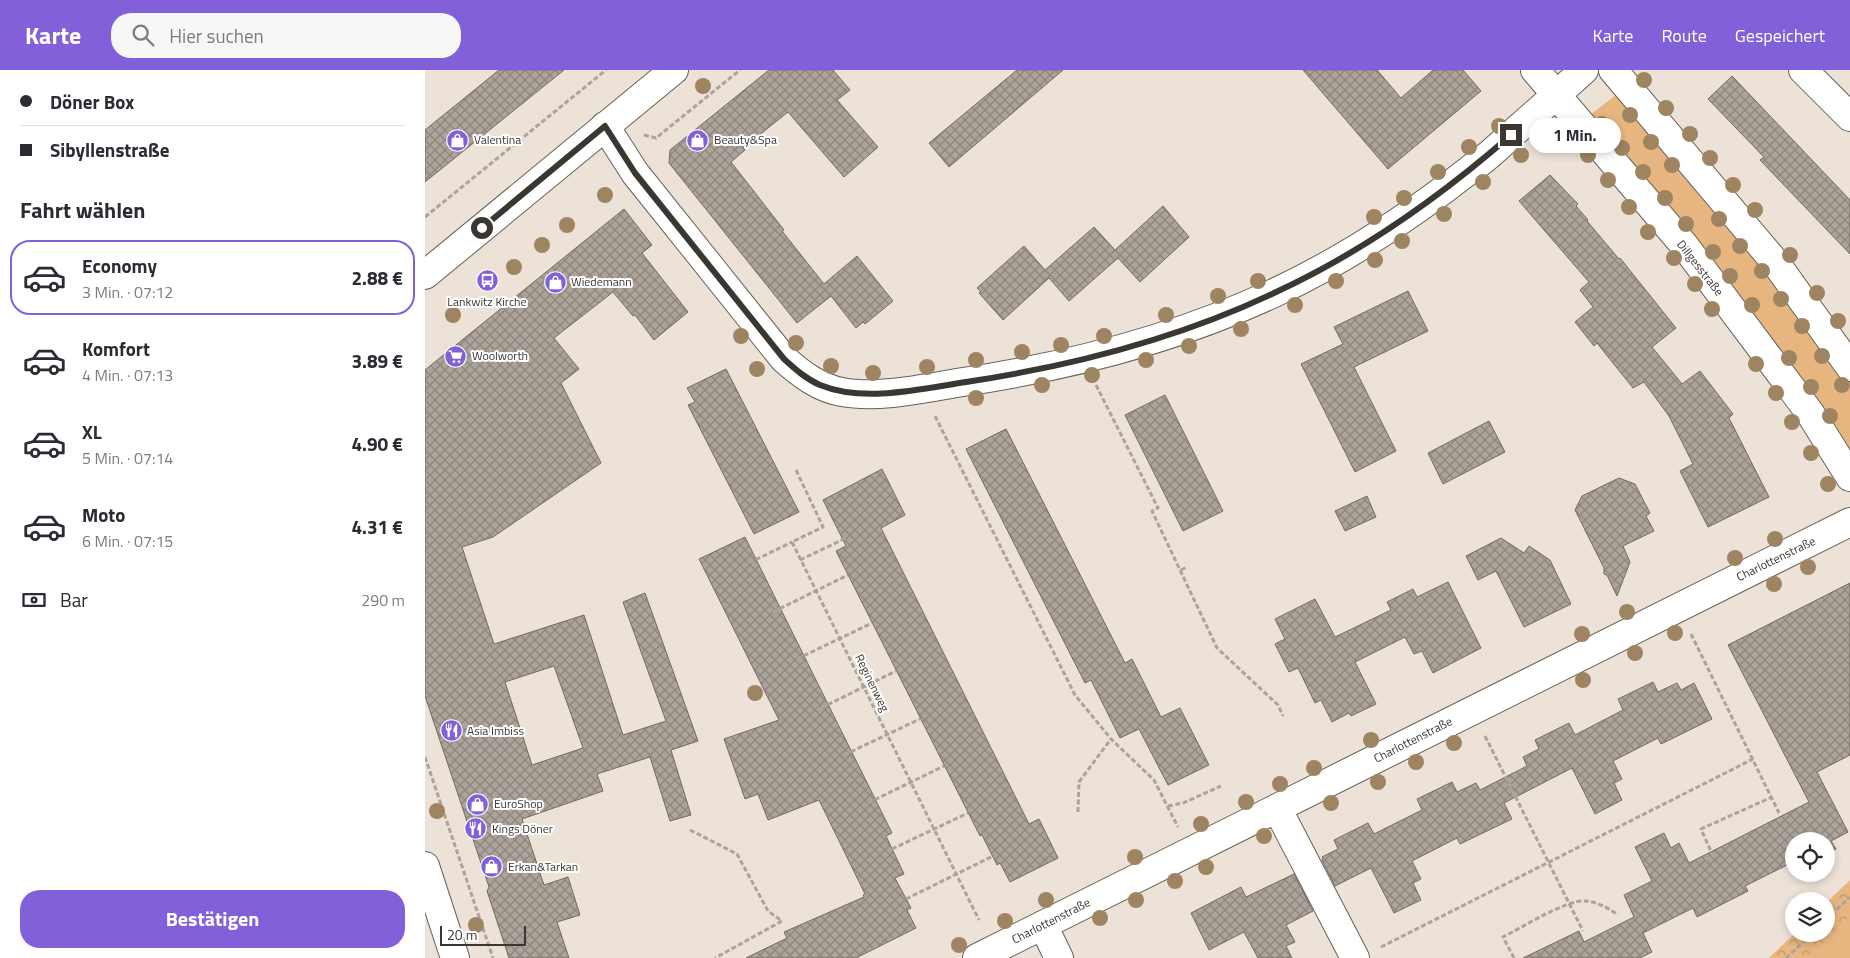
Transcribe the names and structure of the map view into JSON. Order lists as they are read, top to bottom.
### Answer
{
  "streets": {
    "street": ["Dillgesstraße", "Charlottenstraße"],
    "path": ["Reginenweg"]
  },
  "places": {
    "shop": [
      "Valentina",
      "Beauty&Spa",
      "Wiedemann",
      "EuroShop",
      "Erkan&Tarkan"
    ],
    "bus stop": ["Lankwitz Kirche"],
    "supermarket": ["Woolworth"],
    "restaurant": ["Asia Imbiss", "Kings Döner"]
  },
  "scale_bar": "20 m",
  "page": {
    "header": "Karte",
    "search": "Hier suchen",
    "nav": ["Karte", "Route", "Gespeichert"],
    "banner": ["Döner Box", "Sibyllenstraße"],
    "bubble": "1 Min.",
    "heading": "Fahrt wählen",
    "list": [
      {
        "name": "Economy",
        "note": "3 Min. · 07:12",
        "value": "2.88 €"
      },
      {
        "name": "Komfort",
        "note": "4 Min. · 07:13",
        "value": "3.89 €"
      },
      {
        "name": "XL",
        "note": "5 Min. · 07:14",
        "value": "4.90 €"
      },
      {
        "name": "Moto",
        "note": "6 Min. · 07:15",
        "value": "4.31 €"
      }
    ],
    "pay": ["Bar", "290 m"],
    "buttons": "Bestätigen",
    "scale": "20 m"
  }
}
